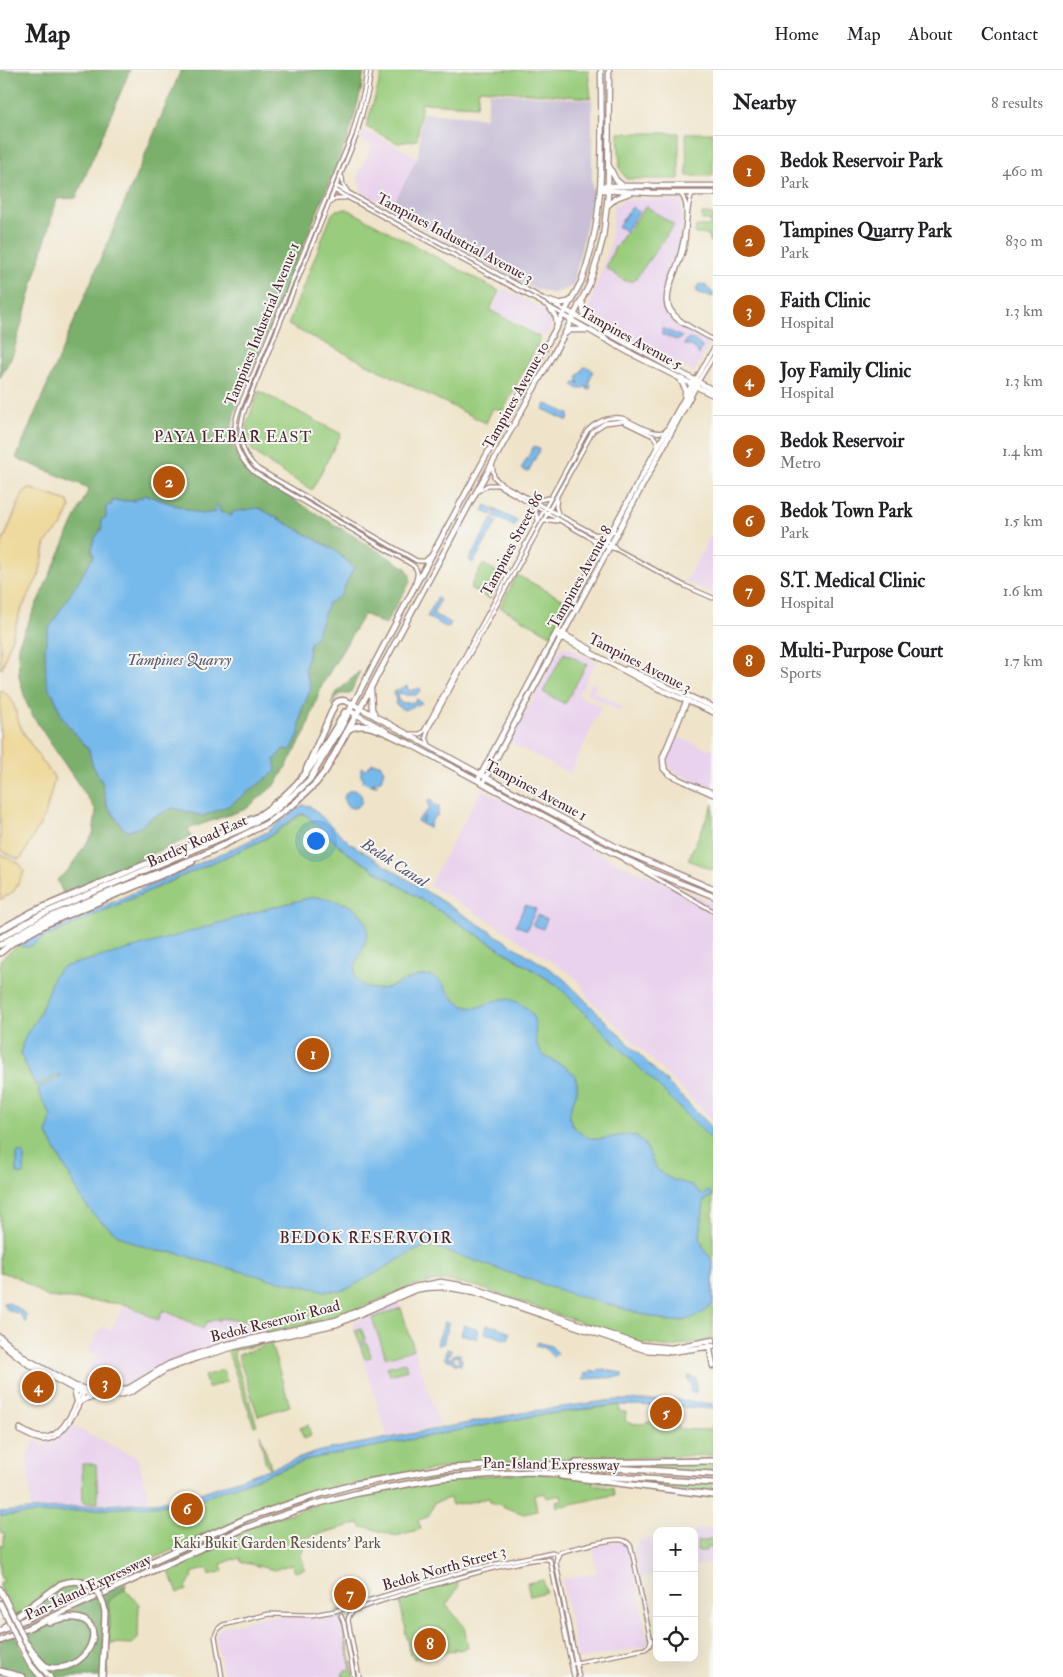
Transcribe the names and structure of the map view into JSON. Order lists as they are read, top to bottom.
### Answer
{
  "streets": {
    "highway": ["Bartley Road East", "Pan-Island Expressway"],
    "main road": [
      "Tampines Avenue 5",
      "Tampines Avenue 10",
      "Tampines Avenue 8",
      "Tampines Avenue 3",
      "Tampines Avenue 1",
      "Bedok Reservoir Road"
    ],
    "street": [
      "Tampines Industrial Avenue 3",
      "Tampines Industrial Avenue 1",
      "Tampines Street 86",
      "Bedok North Street 3"
    ]
  },
  "crossings": [
    ["Tampines Industrial Avenue 3", "Tampines Industrial Avenue 1"],
    ["Tampines Industrial Avenue 3", "Tampines Avenue 5"],
    ["Tampines Industrial Avenue 3", "Tampines Avenue 10"],
    ["Tampines Industrial Avenue 1", "Tampines Avenue 10"],
    ["Tampines Avenue 5", "Tampines Avenue 10"],
    ["Tampines Avenue 5", "Tampines Avenue 8"],
    ["Tampines Avenue 10", "Tampines Avenue 1"],
    ["Tampines Avenue 10", "Bartley Road East"],
    ["Tampines Street 86", "Tampines Avenue 8"],
    ["Tampines Street 86", "Tampines Avenue 1"],
    ["Tampines Avenue 8", "Tampines Avenue 3"],
    ["Tampines Avenue 8", "Tampines Avenue 1"],
    ["Tampines Avenue 1", "Bartley Road East"]
  ],
  "districts": ["PAYA LEBAR EAST", "BEDOK RESERVOIR"],
  "water": ["Tampines Quarry", "Bedok Canal"],
  "parks": ["Kaki Bukit Garden Residents' Park"],
  "page": {
    "header": "Map",
    "nav": [
      "Home",
      "Map",
      "About",
      "Contact"
    ],
    "heading": ["Nearby", "8 results"],
    "list": [
      {
        "mark": "1",
        "name": "Bedok Reservoir Park",
        "note": "Park",
        "value": "460 m"
      },
      {
        "mark": "2",
        "name": "Tampines Quarry Park",
        "note": "Park",
        "value": "830 m"
      },
      {
        "mark": "3",
        "name": "Faith Clinic",
        "note": "Hospital",
        "value": "1.3 km"
      },
      {
        "mark": "4",
        "name": "Joy Family Clinic",
        "note": "Hospital",
        "value": "1.3 km"
      },
      {
        "mark": "5",
        "name": "Bedok Reservoir",
        "note": "Metro",
        "value": "1.4 km"
      },
      {
        "mark": "6",
        "name": "Bedok Town Park",
        "note": "Park",
        "value": "1.5 km"
      },
      {
        "mark": "7",
        "name": "S.T. Medical Clinic",
        "note": "Hospital",
        "value": "1.6 km"
      },
      {
        "mark": "8",
        "name": "Multi-Purpose Court",
        "note": "Sports",
        "value": "1.7 km"
      }
    ],
    "pins": [
      "2",
      "1",
      "3",
      "4",
      "5",
      "6",
      "7",
      "8"
    ],
    "map_buttons": ["+", "−"]
  }
}
